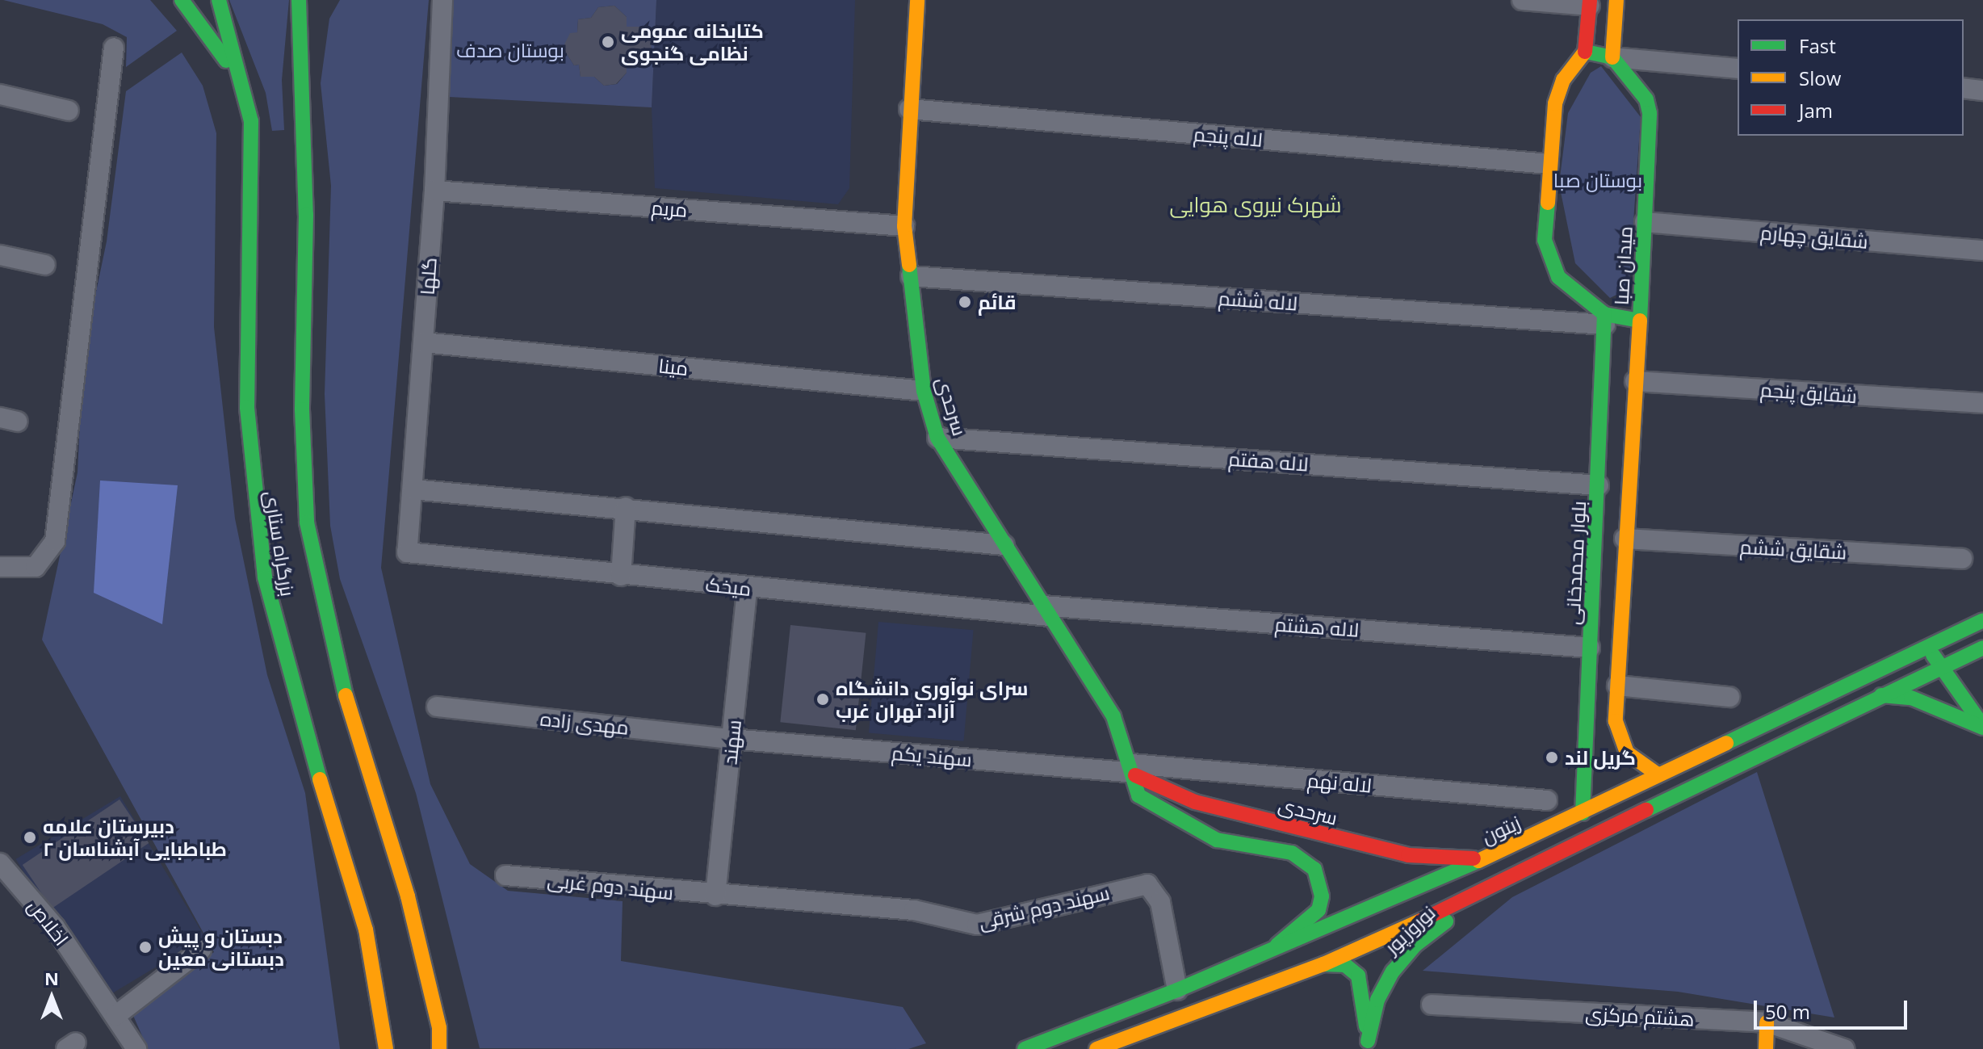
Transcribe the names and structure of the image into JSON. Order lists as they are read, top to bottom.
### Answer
{
  "streets": {
    "main road": [
      "میدان صبا",
      "سرحدی",
      "بزرگراه ستاری",
      "بلوار محمدخانی",
      "زیتون",
      "نوروزپور"
    ],
    "street": [
      "لاله پنجم",
      "مریم",
      "شقایق چهارم",
      "گلها",
      "لاله ششم",
      "مینا",
      "شقایق پنجم",
      "لاله هفتم",
      "شقایق ششم",
      "میخک",
      "لاله هشتم",
      "مهدی زاده",
      "سهند",
      "سهند يكم",
      "لاله نهم",
      "سهند دوم غربی",
      "سهند دوم شرقی",
      "اخلاص",
      "هشتم مرکزی"
    ]
  },
  "crossings": [
    ["لاله پنجم", "میدان صبا"],
    ["لاله پنجم", "سرحدی"],
    ["مریم", "گلها"],
    ["مریم", "سرحدی"],
    ["شقایق چهارم", "میدان صبا"],
    ["میدان صبا", "لاله ششم"],
    ["میدان صبا", "بلوار محمدخانی"],
    ["گلها", "مینا"],
    ["گلها", "میخک"],
    ["لاله ششم", "سرحدی"],
    ["لاله ششم", "بلوار محمدخانی"],
    ["مینا", "سرحدی"],
    ["سرحدی", "لاله هفتم"],
    ["سرحدی", "میخک"],
    ["سرحدی", "لاله هشتم"],
    ["سرحدی", "سهند يكم"],
    ["سرحدی", "لاله نهم"],
    ["سرحدی", "زیتون"],
    ["لاله هفتم", "بلوار محمدخانی"],
    ["بلوار محمدخانی", "لاله هشتم"],
    ["بلوار محمدخانی", "زیتون"],
    ["میخک", "لاله هشتم"],
    ["میخک", "سهند"],
    ["مهدی زاده", "سهند"],
    ["مهدی زاده", "سهند يكم"],
    ["سهند", "سهند يكم"],
    ["سهند", "سهند دوم غربی"],
    ["سهند", "سهند دوم شرقی"],
    ["سهند يكم", "لاله نهم"],
    ["زیتون", "سهند دوم شرقی"],
    ["سهند دوم غربی", "سهند دوم شرقی"]
  ],
  "districts": ["شهرک نیروی هوایی"],
  "parks": ["بوستان صدف", "بوستان صبا"],
  "places": [
    "کتابخانه عمومی نظامی گنجوی",
    "قائم",
    "سرای نوآوری دانشگاه آزاد تهران غرب",
    "گریل لند",
    "دبیرستان علامه طباطبایی آبشناسان ۲",
    "دبستان و پیش دبستانی معین"
  ],
  "legend": ["Fast", "Slow", "Jam"],
  "scale_bar": "50 m",
  "north": "top"
}
